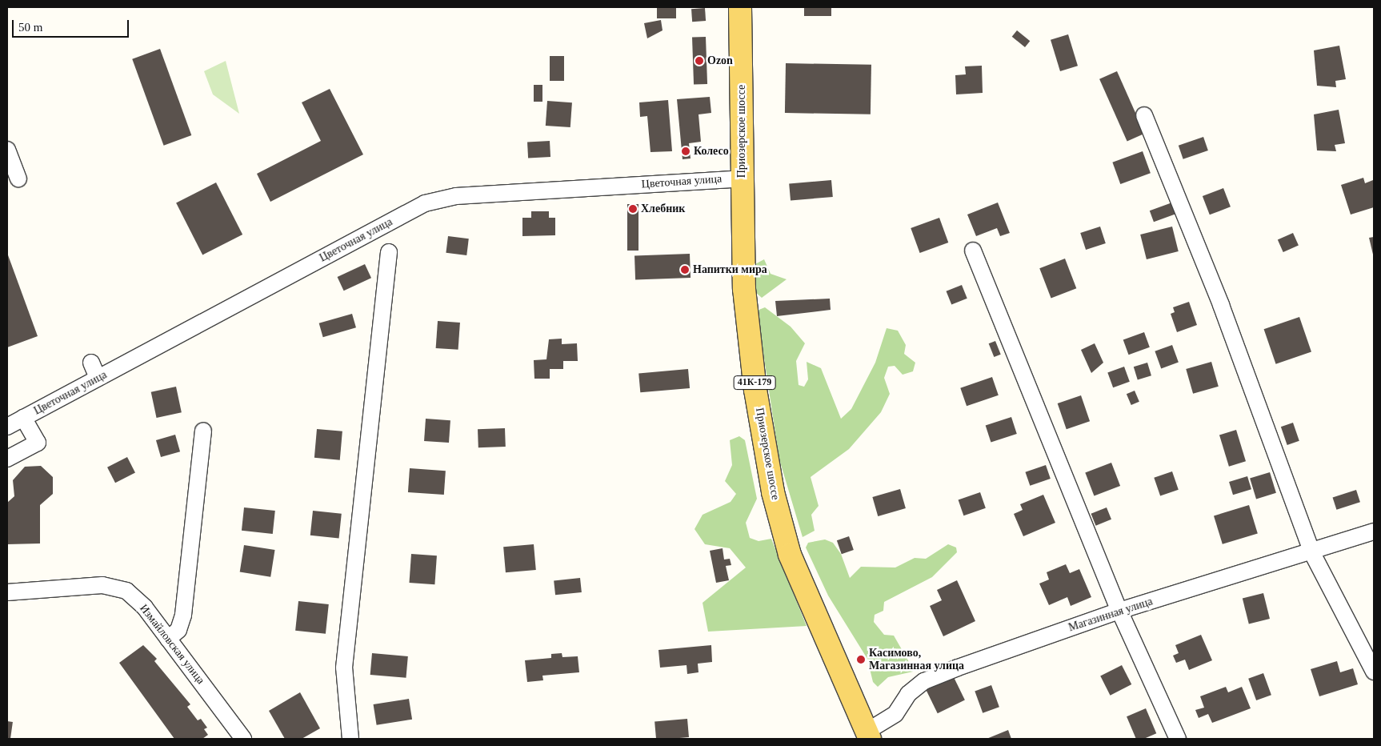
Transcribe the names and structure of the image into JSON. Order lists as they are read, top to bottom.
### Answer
{
  "streets": {
    "main road": ["Приозерское шоссе", "41К-179"],
    "street": ["Цветочная улица", "Магазинная улица", "Измайловская улица"]
  },
  "crossings": [
    ["Приозерское шоссе", "Цветочная улица"],
    ["Приозерское шоссе", "Магазинная улица"]
  ],
  "places": [
    "Ozon",
    "Колесо",
    "Хлебник",
    "Напитки мира",
    "Касимово, Магазинная улица"
  ],
  "scale_bar": "50 m"
}
